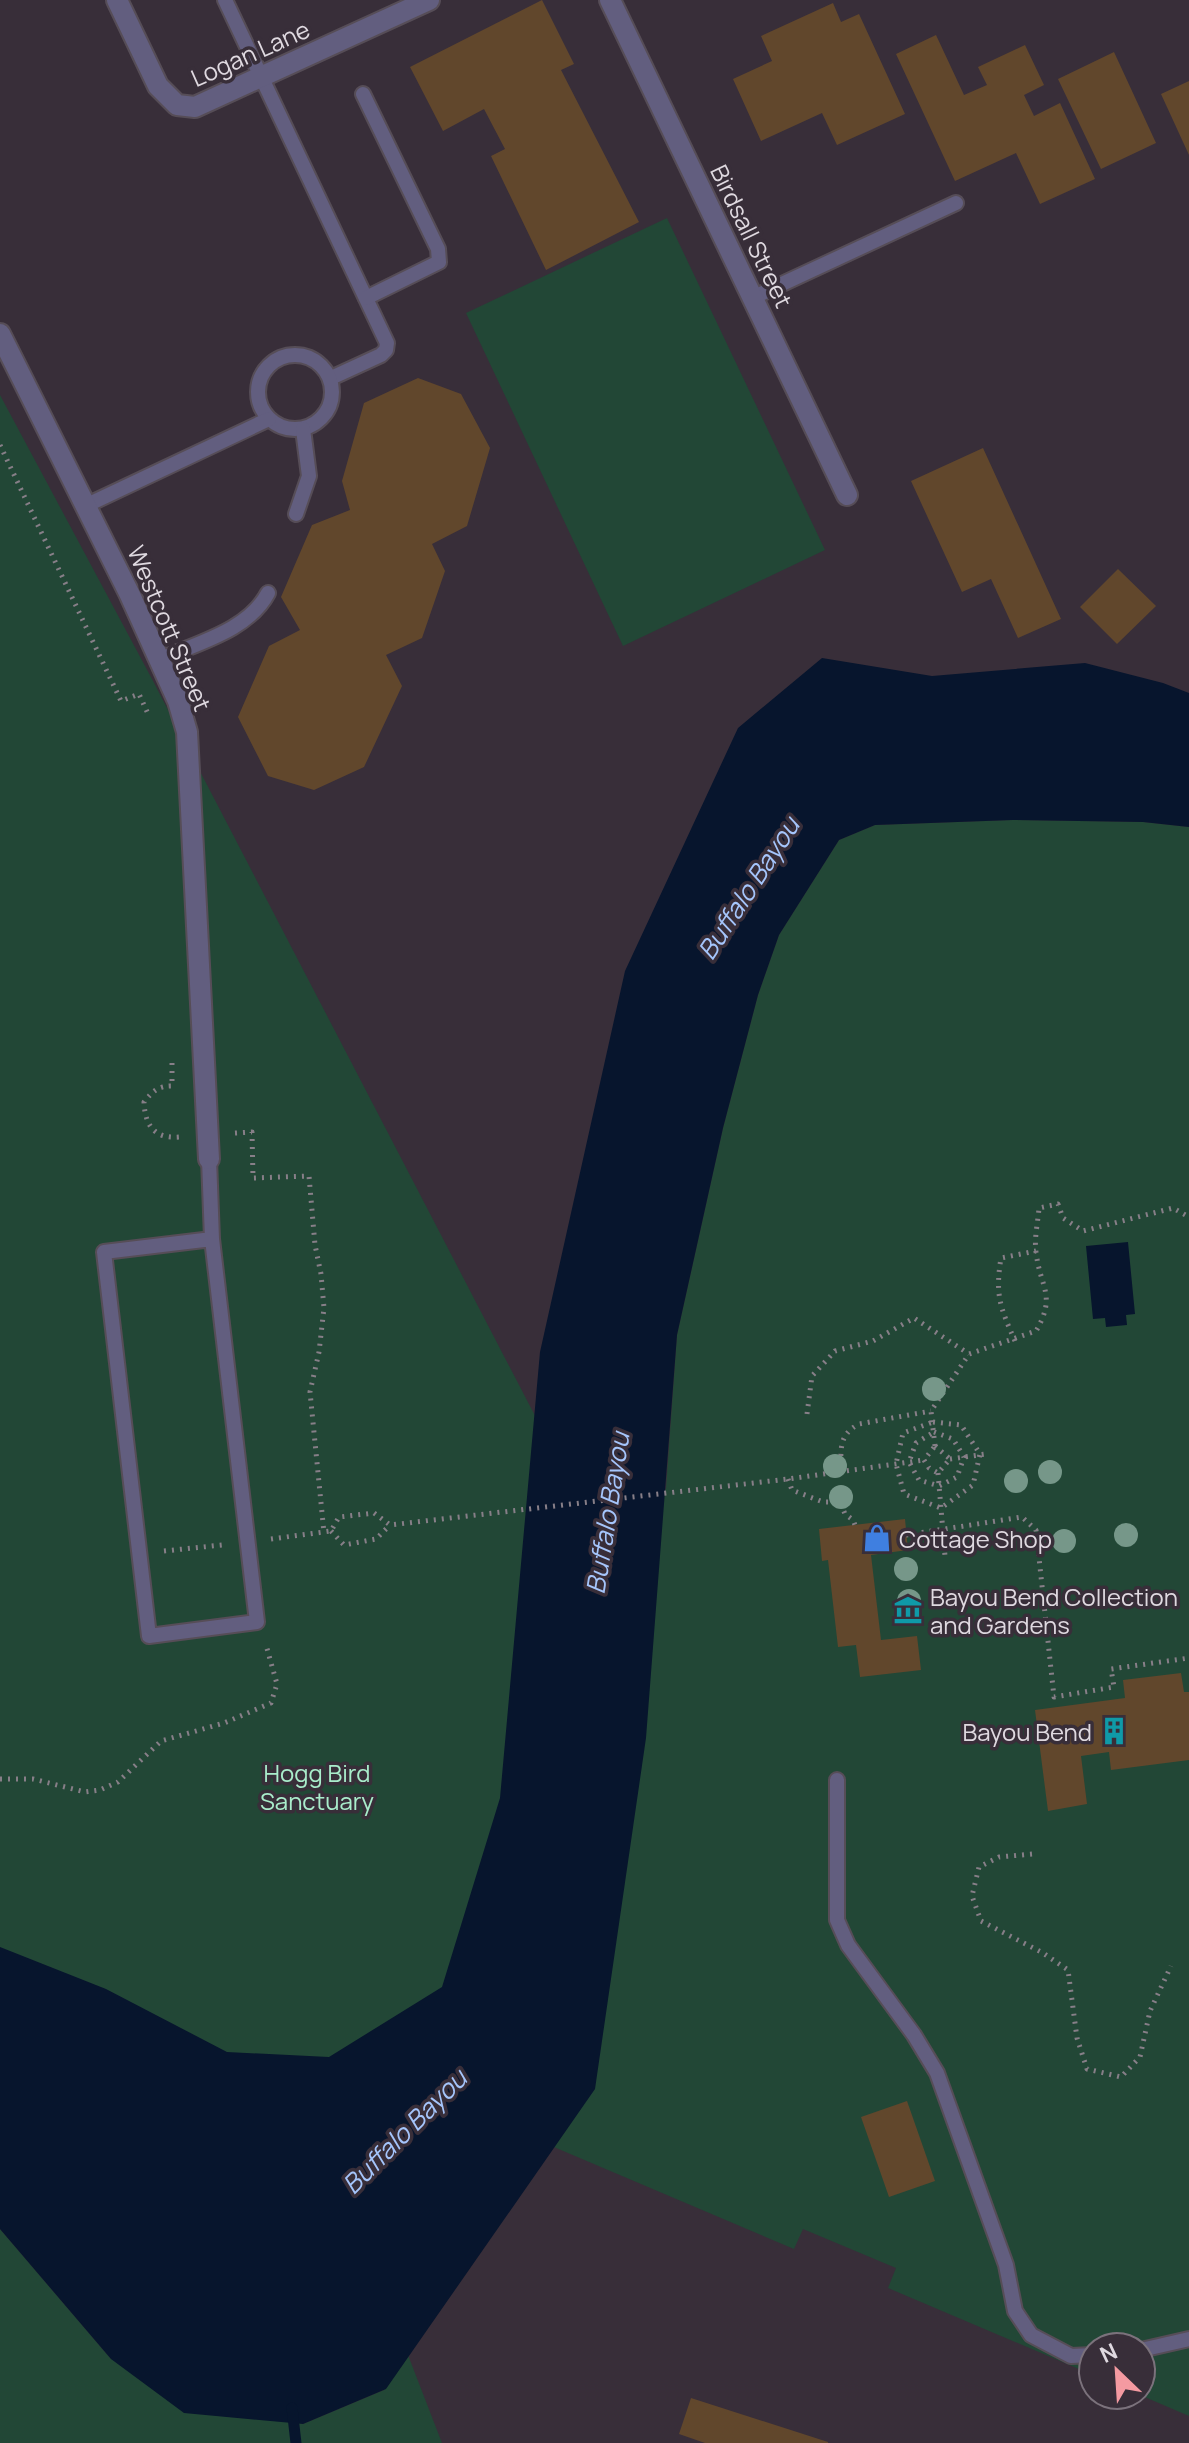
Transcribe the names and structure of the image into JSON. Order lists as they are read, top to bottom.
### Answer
{
  "streets": {
    "street": ["Logan Lane", "Birdsall Street", "Westcott Street"]
  },
  "water": ["Buffalo Bayou"],
  "parks": ["Hogg Bird Sanctuary"],
  "places": {
    "shop": ["Cottage Shop"],
    "museum": ["Bayou Bend Collection and Gardens"],
    "building": ["Bayou Bend"]
  },
  "north": "top left"
}
